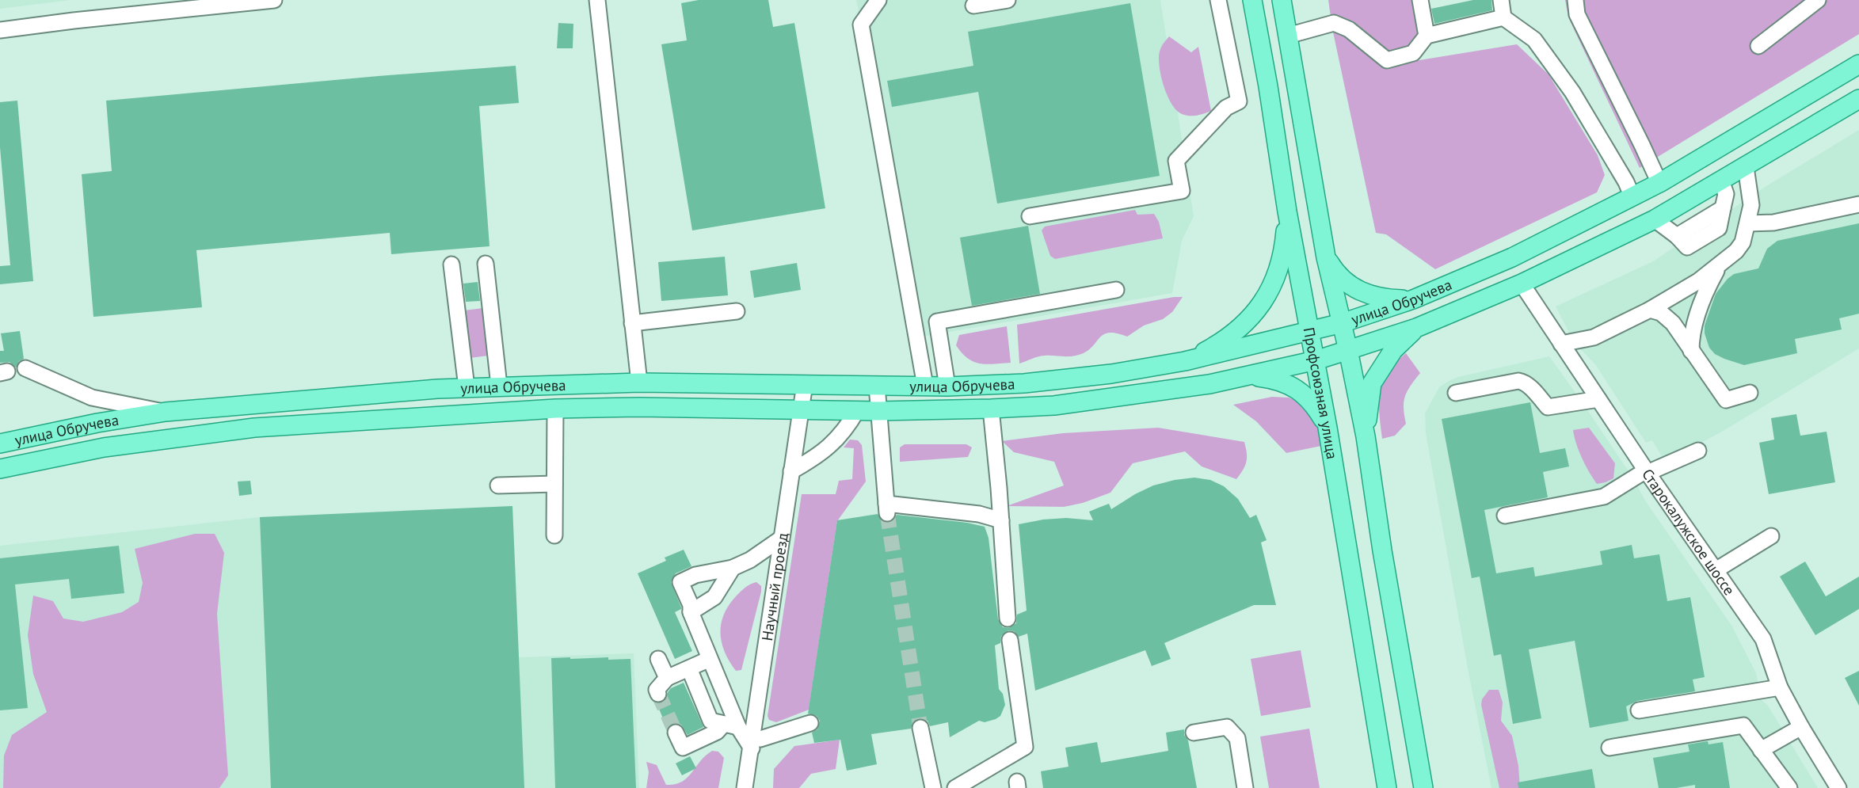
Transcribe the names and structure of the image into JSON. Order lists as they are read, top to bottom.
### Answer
{
  "streets": {
    "main road": ["улица Обручева", "Профсоюзная улица"],
    "street": ["Старокалужское шоссе", "Научный проезд"]
  },
  "crossings": [
    ["улица Обручева", "Профсоюзная улица"],
    ["улица Обручева", "Старокалужское шоссе"],
    ["улица Обручева", "Научный проезд"]
  ]
}
